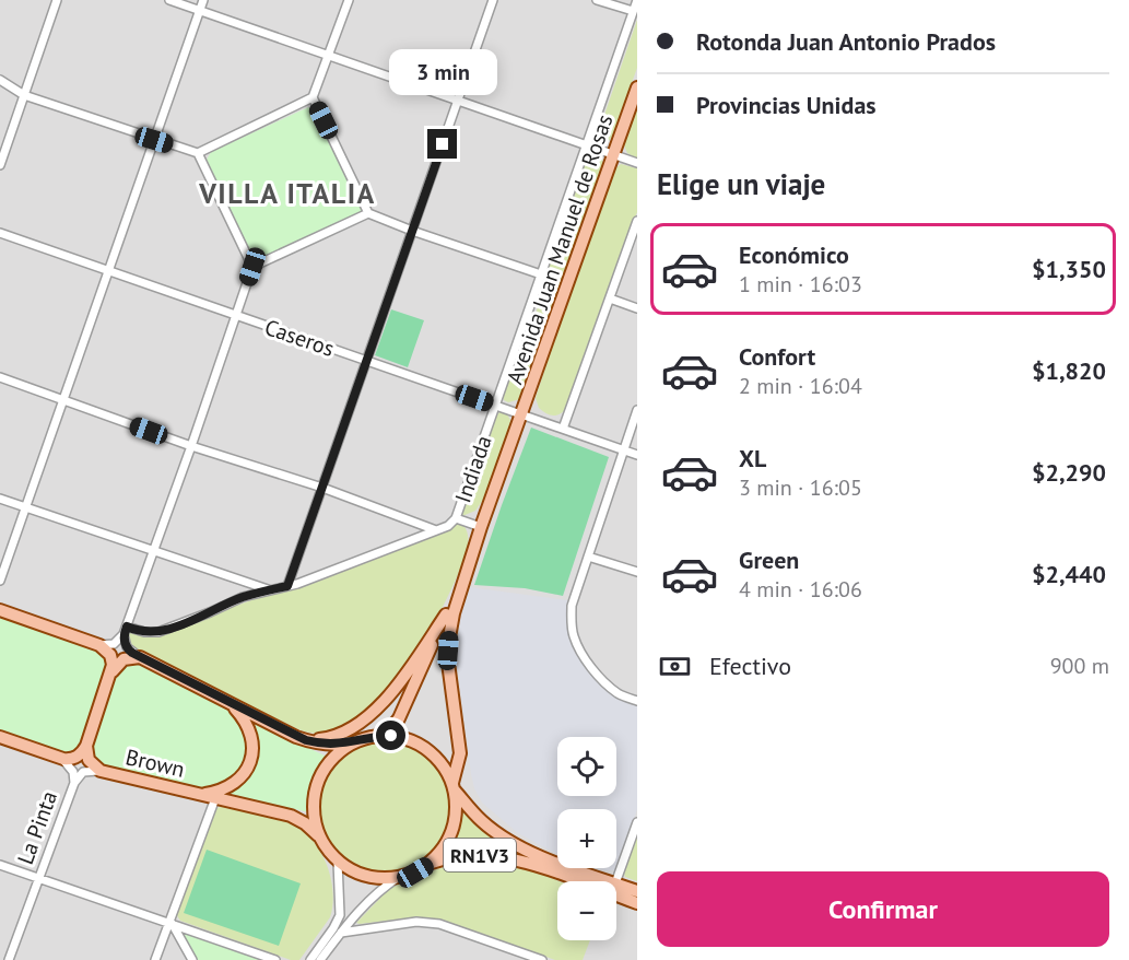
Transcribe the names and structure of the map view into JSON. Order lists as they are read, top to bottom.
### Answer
{
  "streets": {
    "main road": ["Avenida Juan Manuel de Rosas", "Brown", "RN1V3"],
    "street": ["Caseros", "Indiada", "La Pinta"]
  },
  "crossings": [
    ["Avenida Juan Manuel de Rosas", "Caseros"],
    ["Avenida Juan Manuel de Rosas", "Brown"],
    ["Avenida Juan Manuel de Rosas", "RN1V3"],
    ["Caseros", "Indiada"],
    ["Brown", "La Pinta"],
    ["Brown", "RN1V3"]
  ],
  "districts": ["VILLA ITALIA"],
  "page": {
    "banner": ["Rotonda Juan Antonio Prados", "Provincias Unidas"],
    "bubble": "3 min",
    "heading": "Elige un viaje",
    "list": [
      {
        "name": "Económico",
        "note": "1 min · 16:03",
        "value": "$1,350"
      },
      {
        "name": "Confort",
        "note": "2 min · 16:04",
        "value": "$1,820"
      },
      {
        "name": "XL",
        "note": "3 min · 16:05",
        "value": "$2,290"
      },
      {
        "name": "Green",
        "note": "4 min · 16:06",
        "value": "$2,440"
      }
    ],
    "pay": ["Efectivo", "900 m"],
    "map_buttons": ["+", "−"],
    "buttons": "Confirmar"
  }
}
